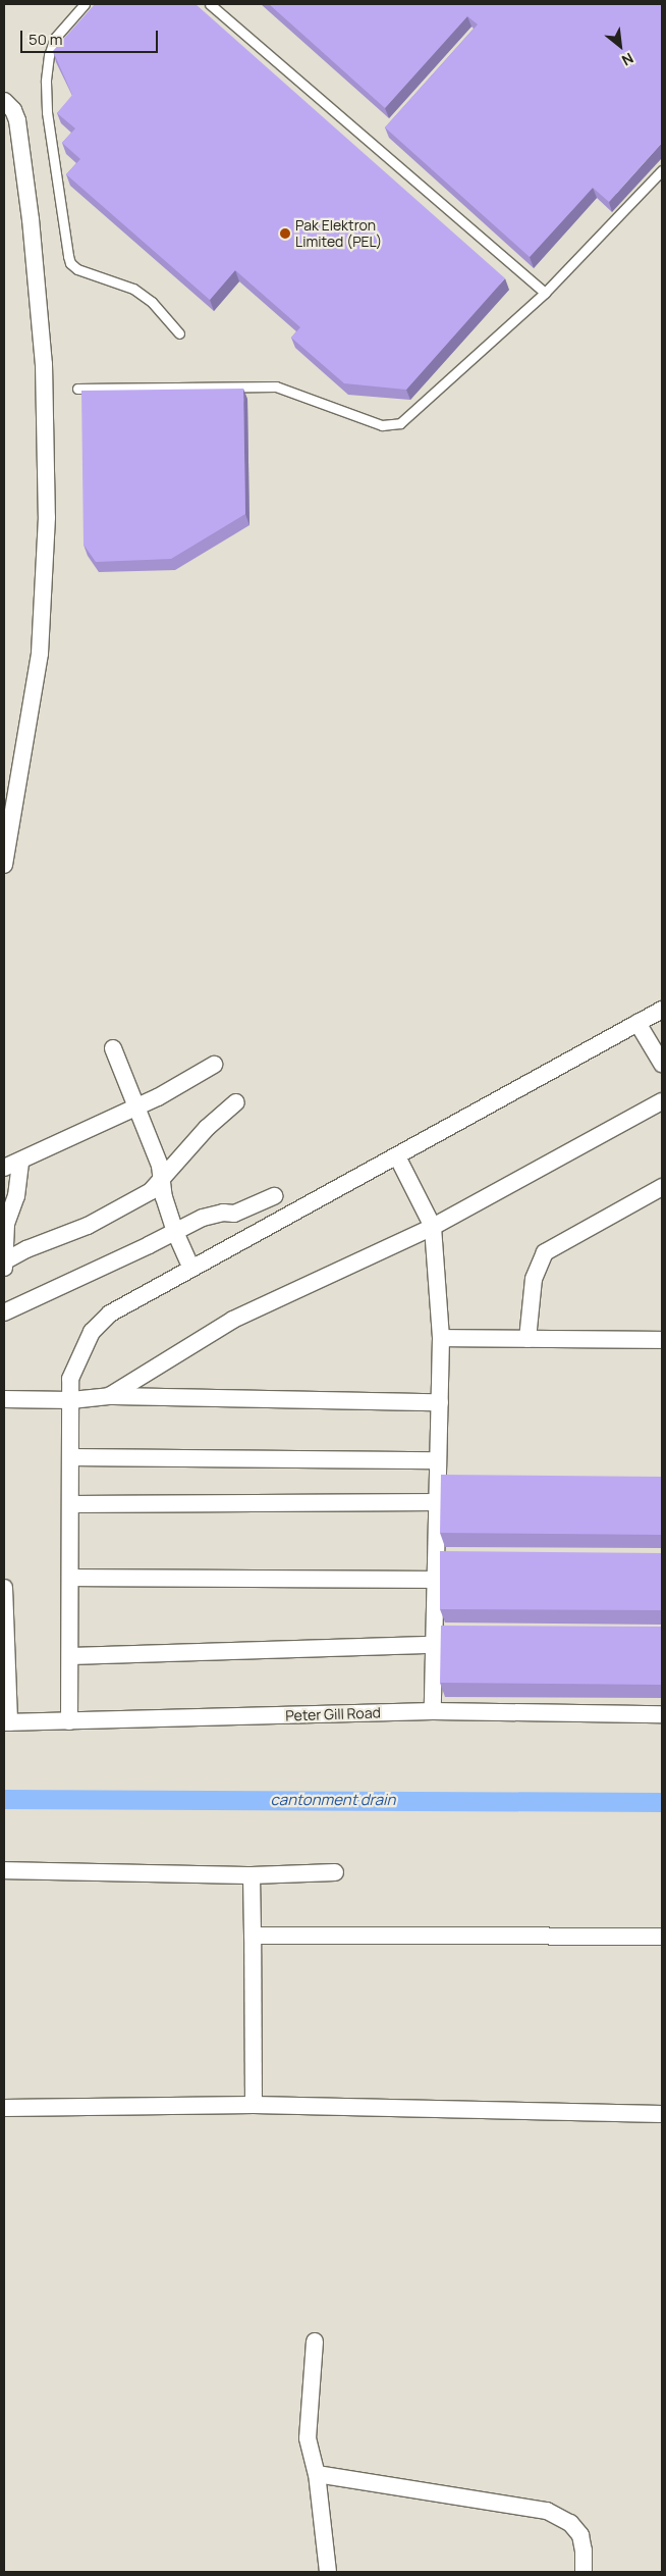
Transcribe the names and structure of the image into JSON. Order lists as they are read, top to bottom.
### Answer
{
  "streets": {
    "street": ["Peter Gill Road"]
  },
  "water": ["cantonment drain"],
  "places": ["Pak Elektron Limited (PEL)"],
  "scale_bar": "50 m",
  "north": "bottom right"
}
